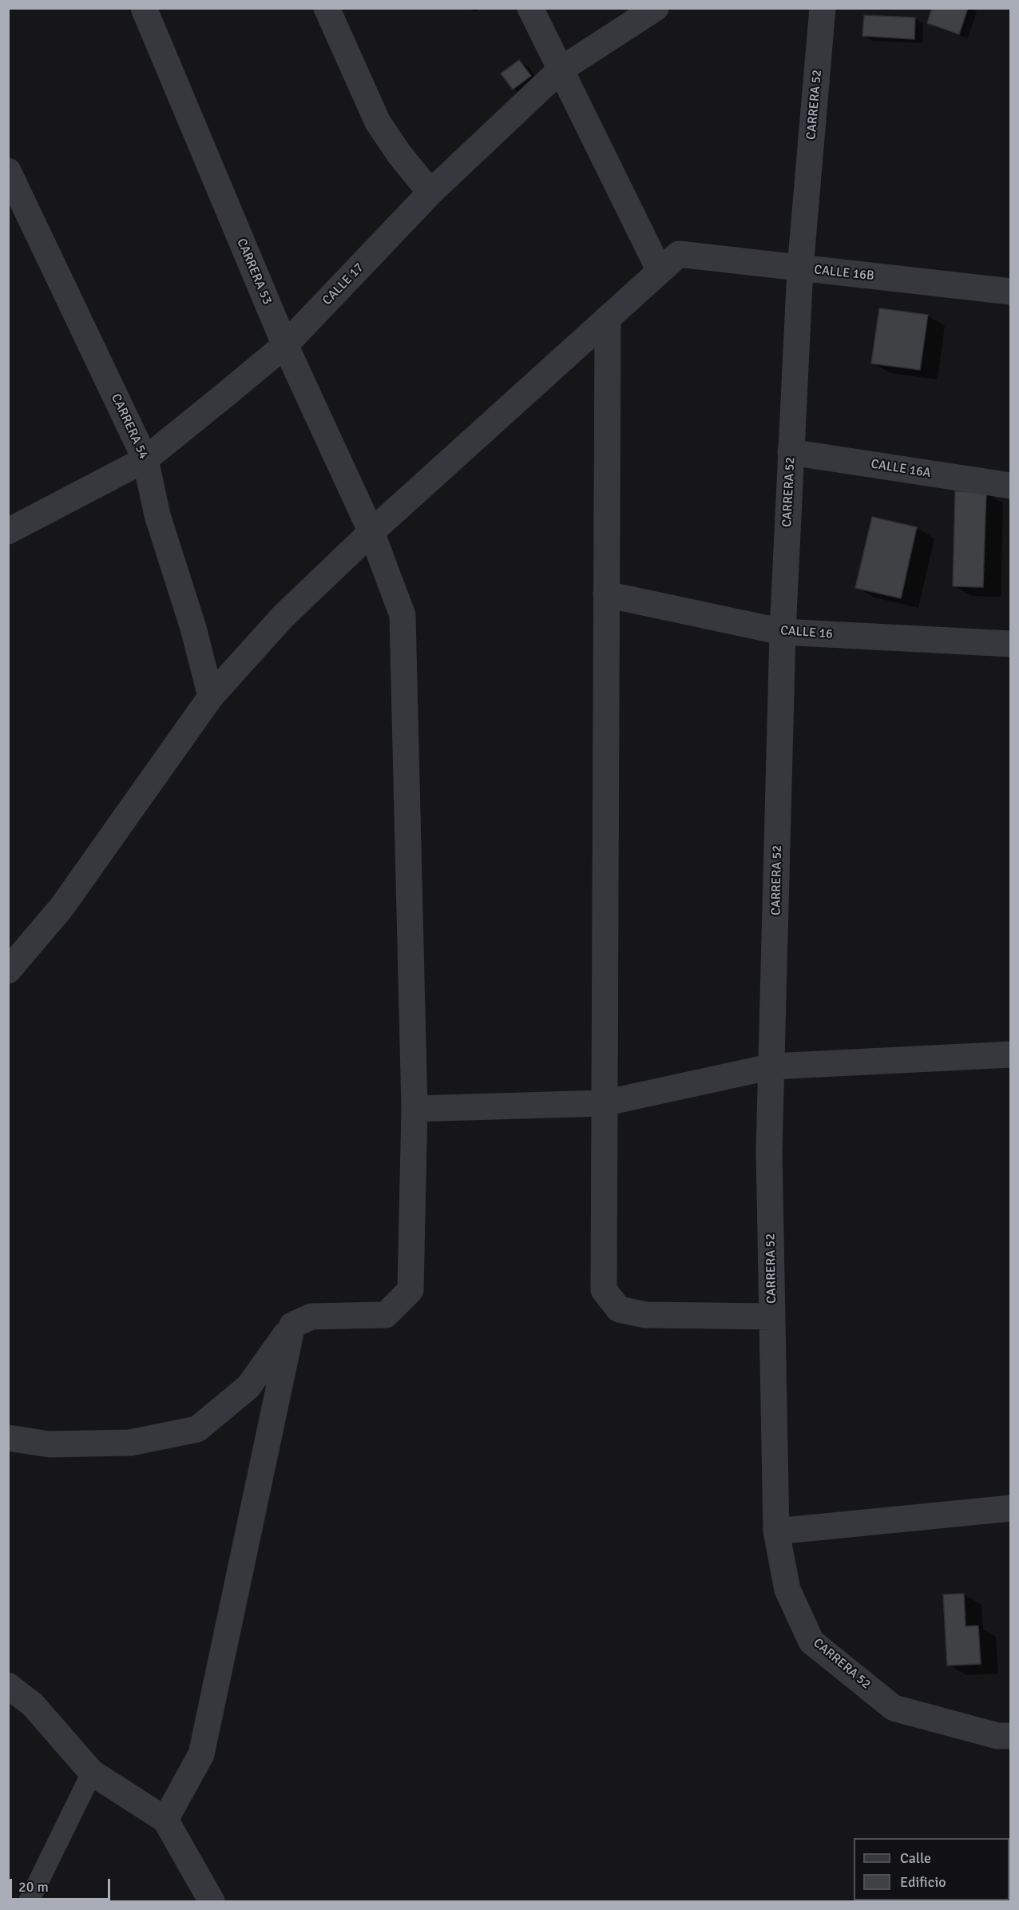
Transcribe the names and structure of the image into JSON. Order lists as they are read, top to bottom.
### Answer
{
  "streets": {
    "street": [
      "CARRERA 52",
      "CARRERA 53",
      "CALLE 16B",
      "CALLE 17",
      "CARRERA 54",
      "CALLE 16A",
      "CALLE 16"
    ]
  },
  "crossings": [
    ["CARRERA 52", "CALLE 16B"],
    ["CARRERA 52", "CALLE 16A"],
    ["CARRERA 52", "CALLE 16"],
    ["CARRERA 53", "CALLE 17"],
    ["CALLE 17", "CARRERA 54"]
  ],
  "legend": ["Calle", "Edificio"],
  "scale_bar": "20 m"
}
